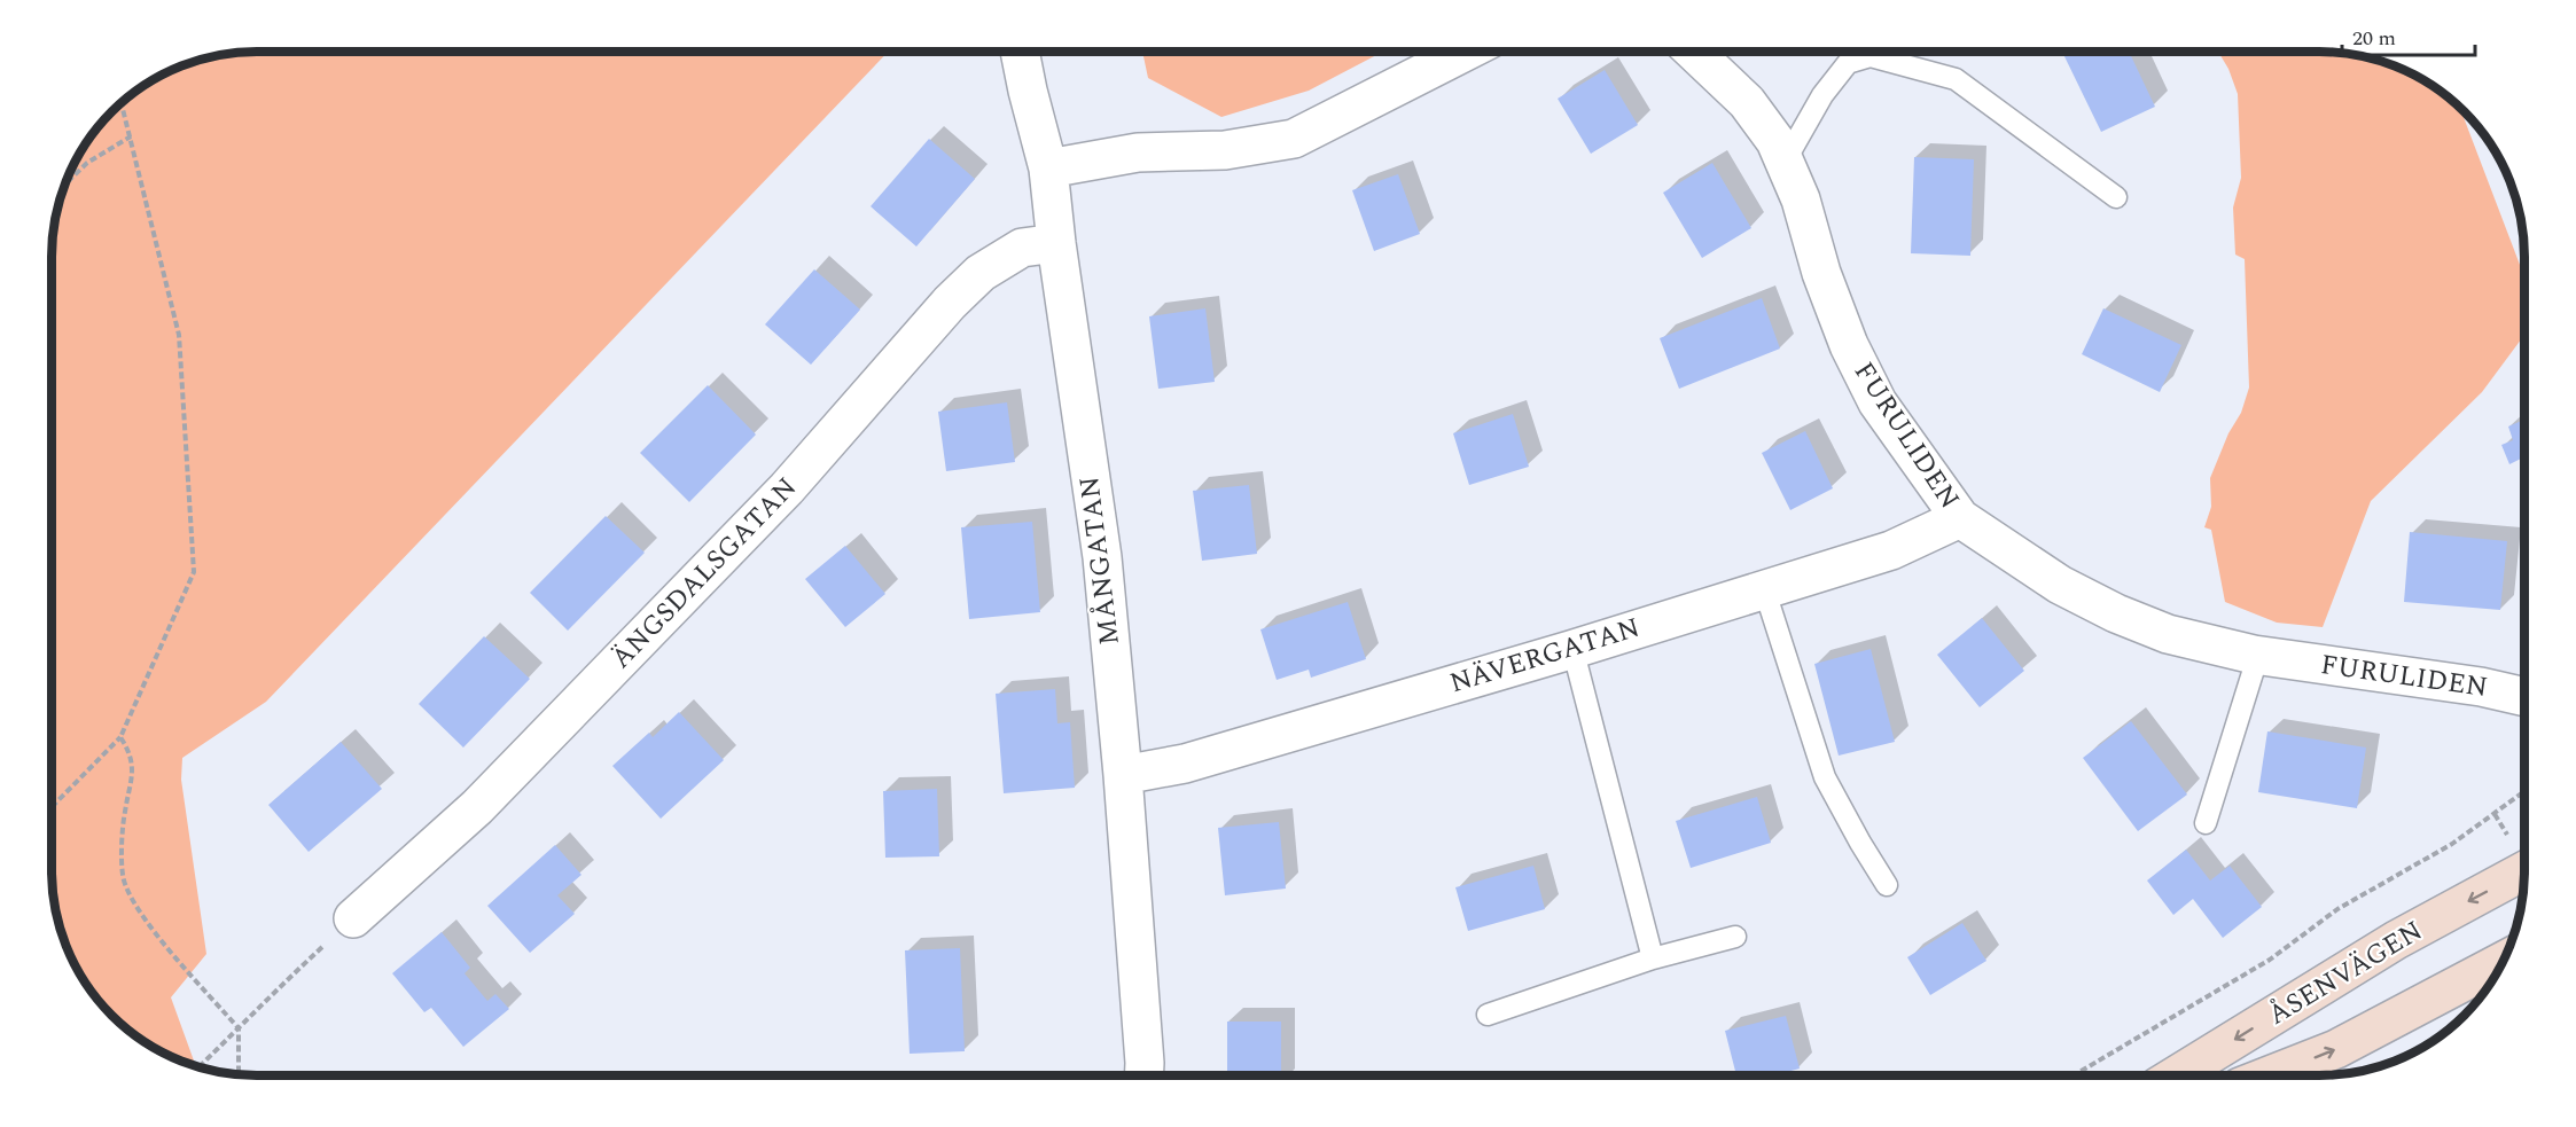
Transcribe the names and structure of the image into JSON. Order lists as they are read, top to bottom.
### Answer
{
  "streets": {
    "street": [
      "FURULIDEN",
      "MÅNGATAN",
      "ÄNGSDALSGATAN",
      "NÄVERGATAN",
      "ÅSENVÄGEN"
    ]
  },
  "crossings": [
    ["FURULIDEN", "NÄVERGATAN"],
    ["MÅNGATAN", "ÄNGSDALSGATAN"],
    ["MÅNGATAN", "NÄVERGATAN"]
  ],
  "scale_bar": "20 m"
}
